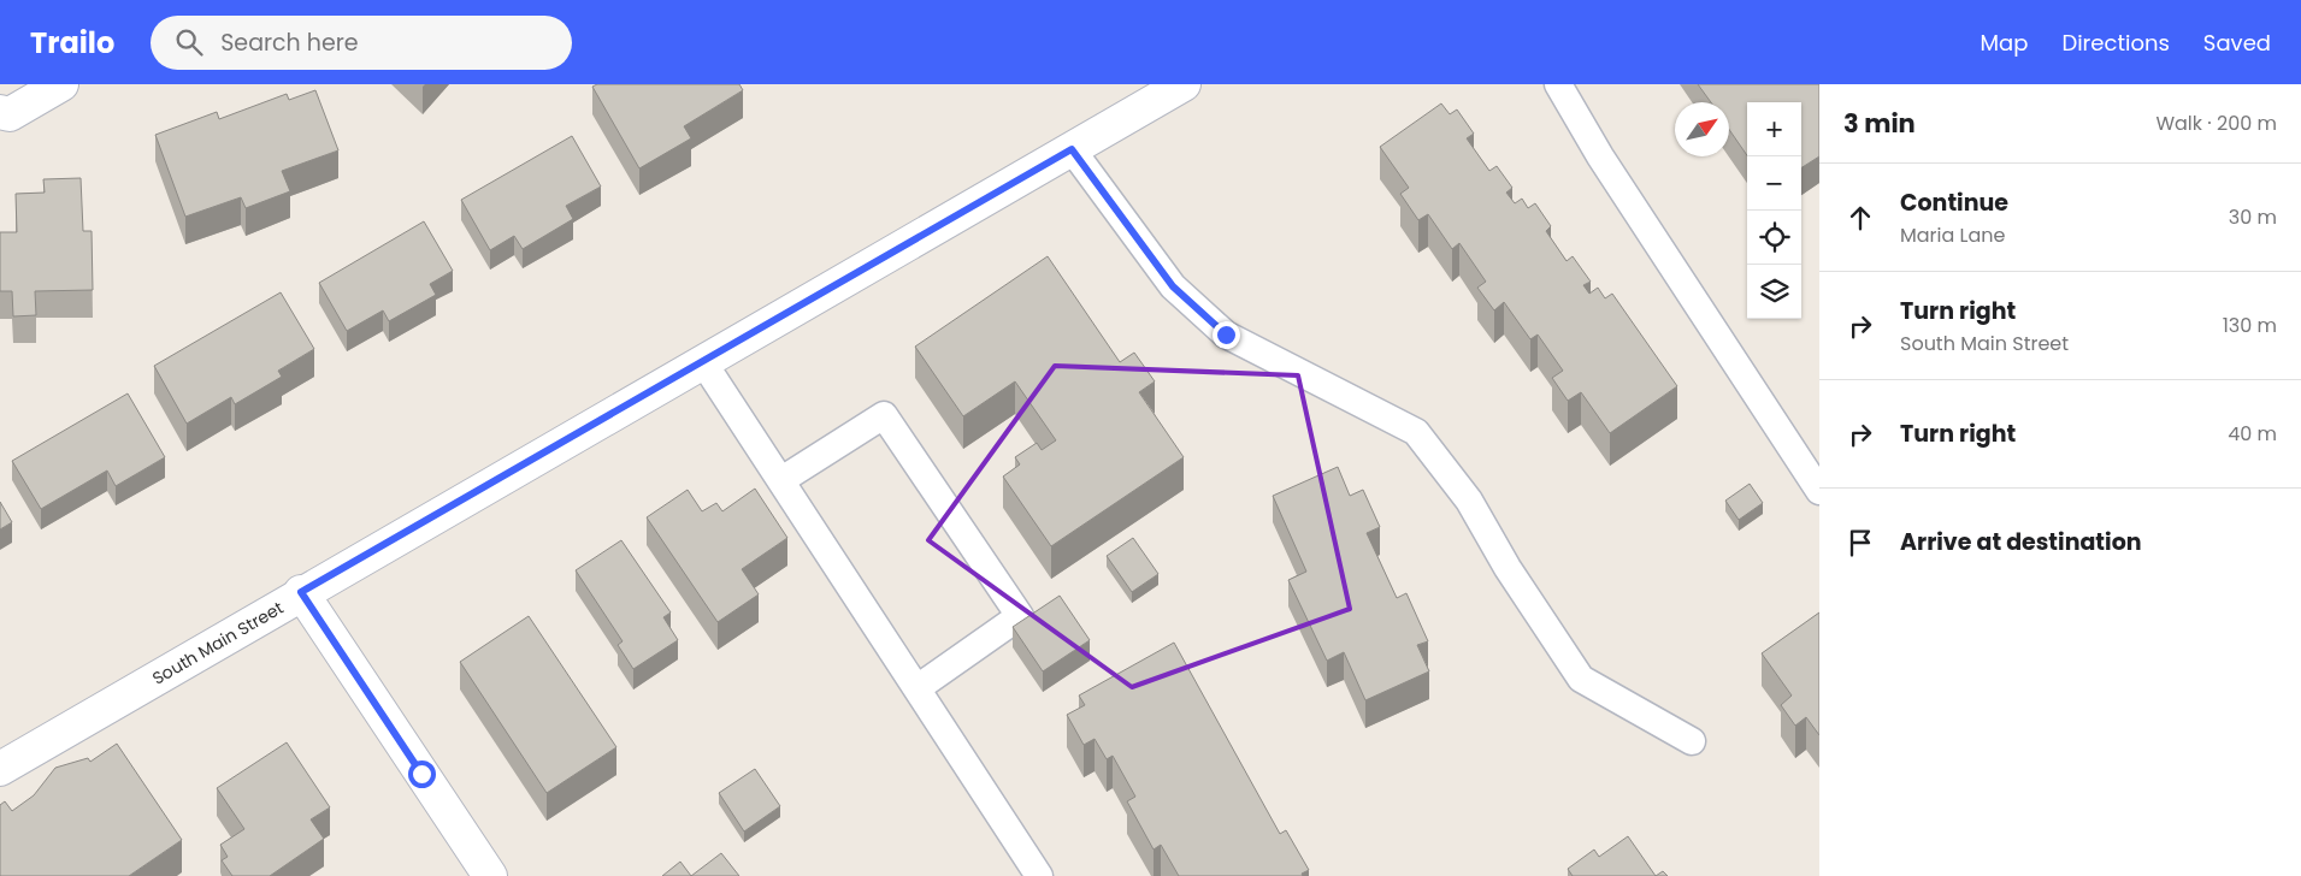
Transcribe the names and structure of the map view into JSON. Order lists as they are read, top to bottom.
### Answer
{
  "streets": {
    "main road": ["South Main Street"]
  },
  "north": "top right",
  "page": {
    "header": "Trailo",
    "search": "Search here",
    "nav": ["Map", "Directions", "Saved"],
    "heading": ["3 min", "Walk · 200 m"],
    "map_buttons": ["+", "−"],
    "list": [
      ["Continue", "Maria Lane", "30 m"],
      ["Turn right", "South Main Street", "130 m"],
      ["Turn right", "40 m"],
      "Arrive at destination"
    ]
  }
}
